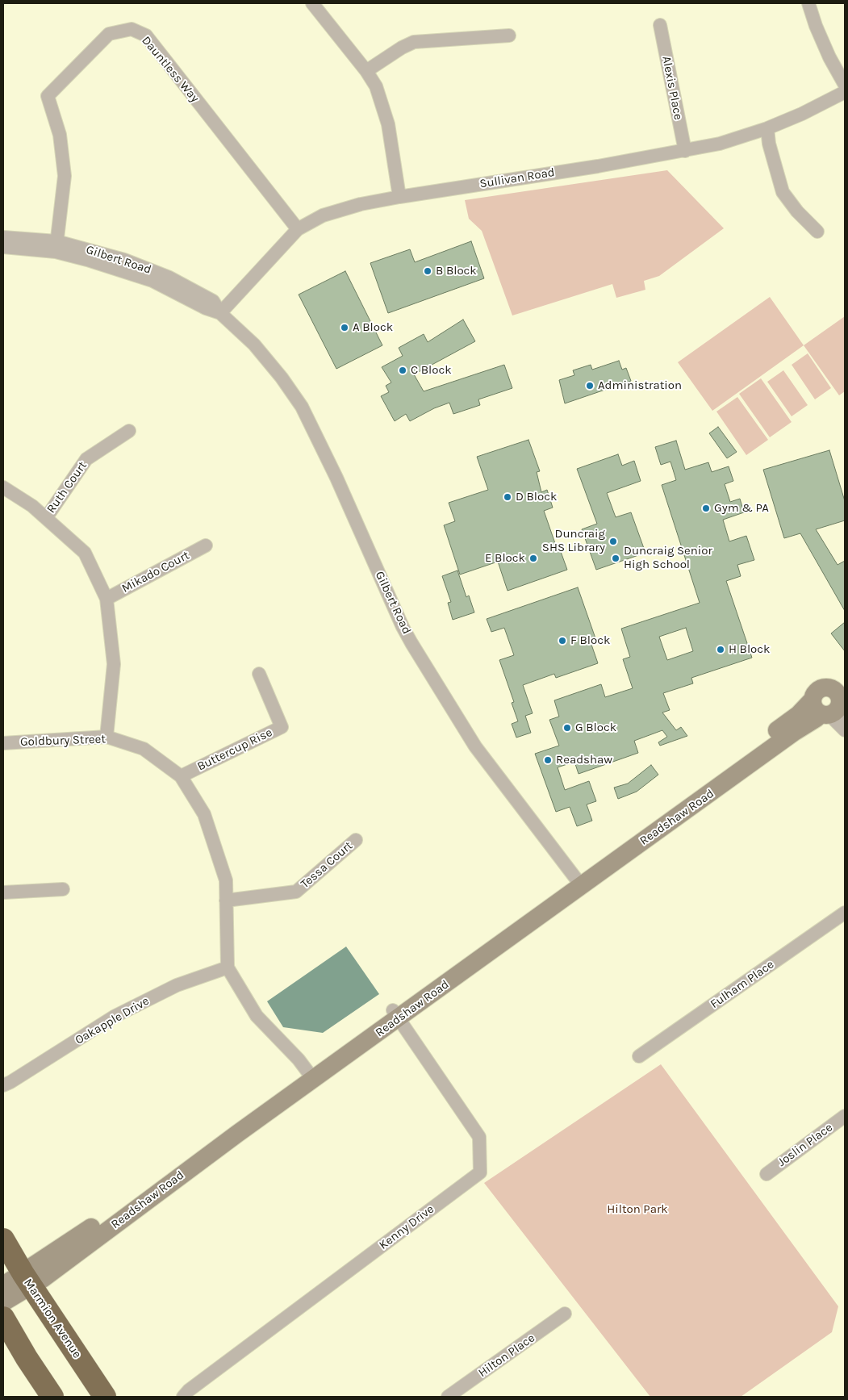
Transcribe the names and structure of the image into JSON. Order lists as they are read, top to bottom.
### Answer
{
  "streets": {
    "highway": ["Marmion Avenue"],
    "street": [
      "Dauntless Way",
      "Alexis Place",
      "Sullivan Road",
      "Gilbert Road",
      "Ruth Court",
      "Mikado Court",
      "Goldbury Street",
      "Buttercup Rise",
      "Readshaw Road",
      "Tessa Court",
      "Fulham Place",
      "Oakapple Drive",
      "Joslin Place",
      "Kenny Drive",
      "Hilton Place"
    ]
  },
  "crossings": [
    ["Dauntless Way", "Sullivan Road"],
    ["Dauntless Way", "Gilbert Road"],
    ["Alexis Place", "Sullivan Road"],
    ["Sullivan Road", "Gilbert Road"],
    ["Gilbert Road", "Readshaw Road"],
    ["Goldbury Street", "Buttercup Rise"],
    ["Goldbury Street", "Readshaw Road"],
    ["Goldbury Street", "Tessa Court"],
    ["Goldbury Street", "Oakapple Drive"],
    ["Readshaw Road", "Kenny Drive"],
    ["Readshaw Road", "Marmion Avenue"]
  ],
  "parks": ["Hilton Park"],
  "places": [
    "B Block",
    "A Block",
    "C Block",
    "Administration",
    "D Block",
    "Gym & PA",
    "Duncraig SHS Library",
    "E Block",
    "Duncraig Senior High School",
    "F Block",
    "H Block",
    "G Block",
    "Readshaw"
  ]
}
